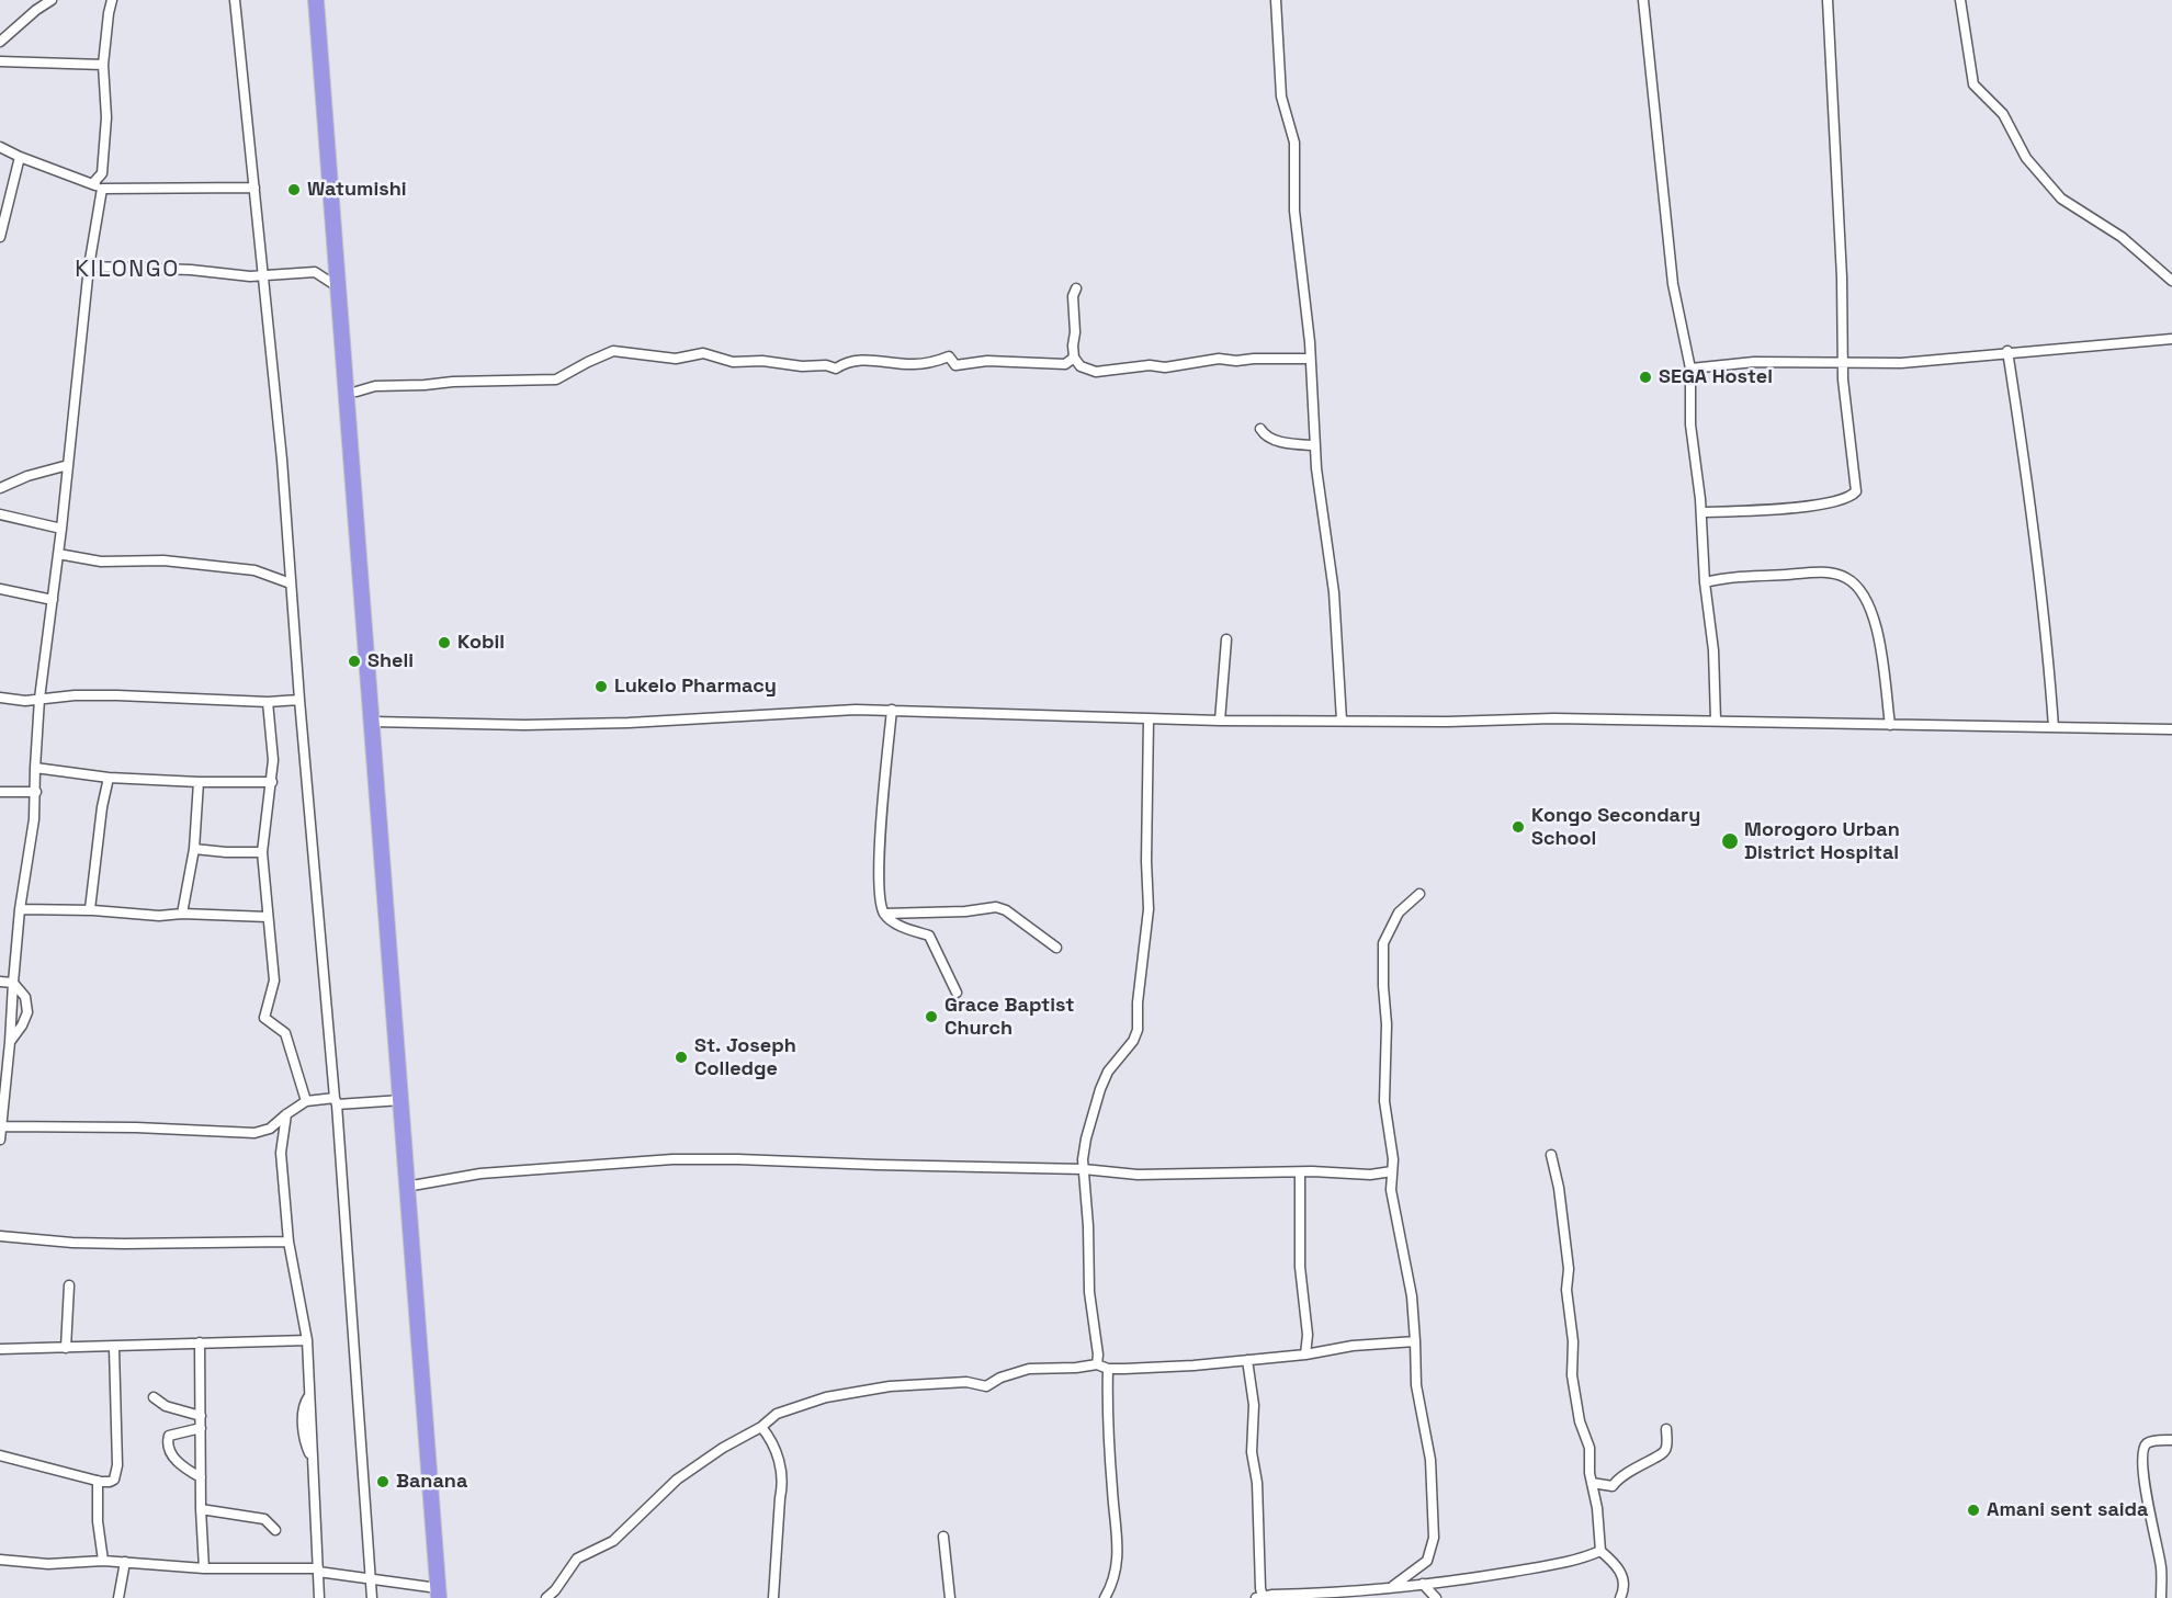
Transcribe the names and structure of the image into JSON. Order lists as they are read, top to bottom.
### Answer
{
  "districts": ["KILONGO"],
  "places": [
    "Watumishi",
    "SEGA Hostel",
    "Kobil",
    "Sheli",
    "Lukelo Pharmacy",
    "Kongo Secondary School",
    "Morogoro Urban District Hospital",
    "Grace Baptist Church",
    "St. Joseph Colledge",
    "Banana",
    "Amani sent saida"
  ]
}
